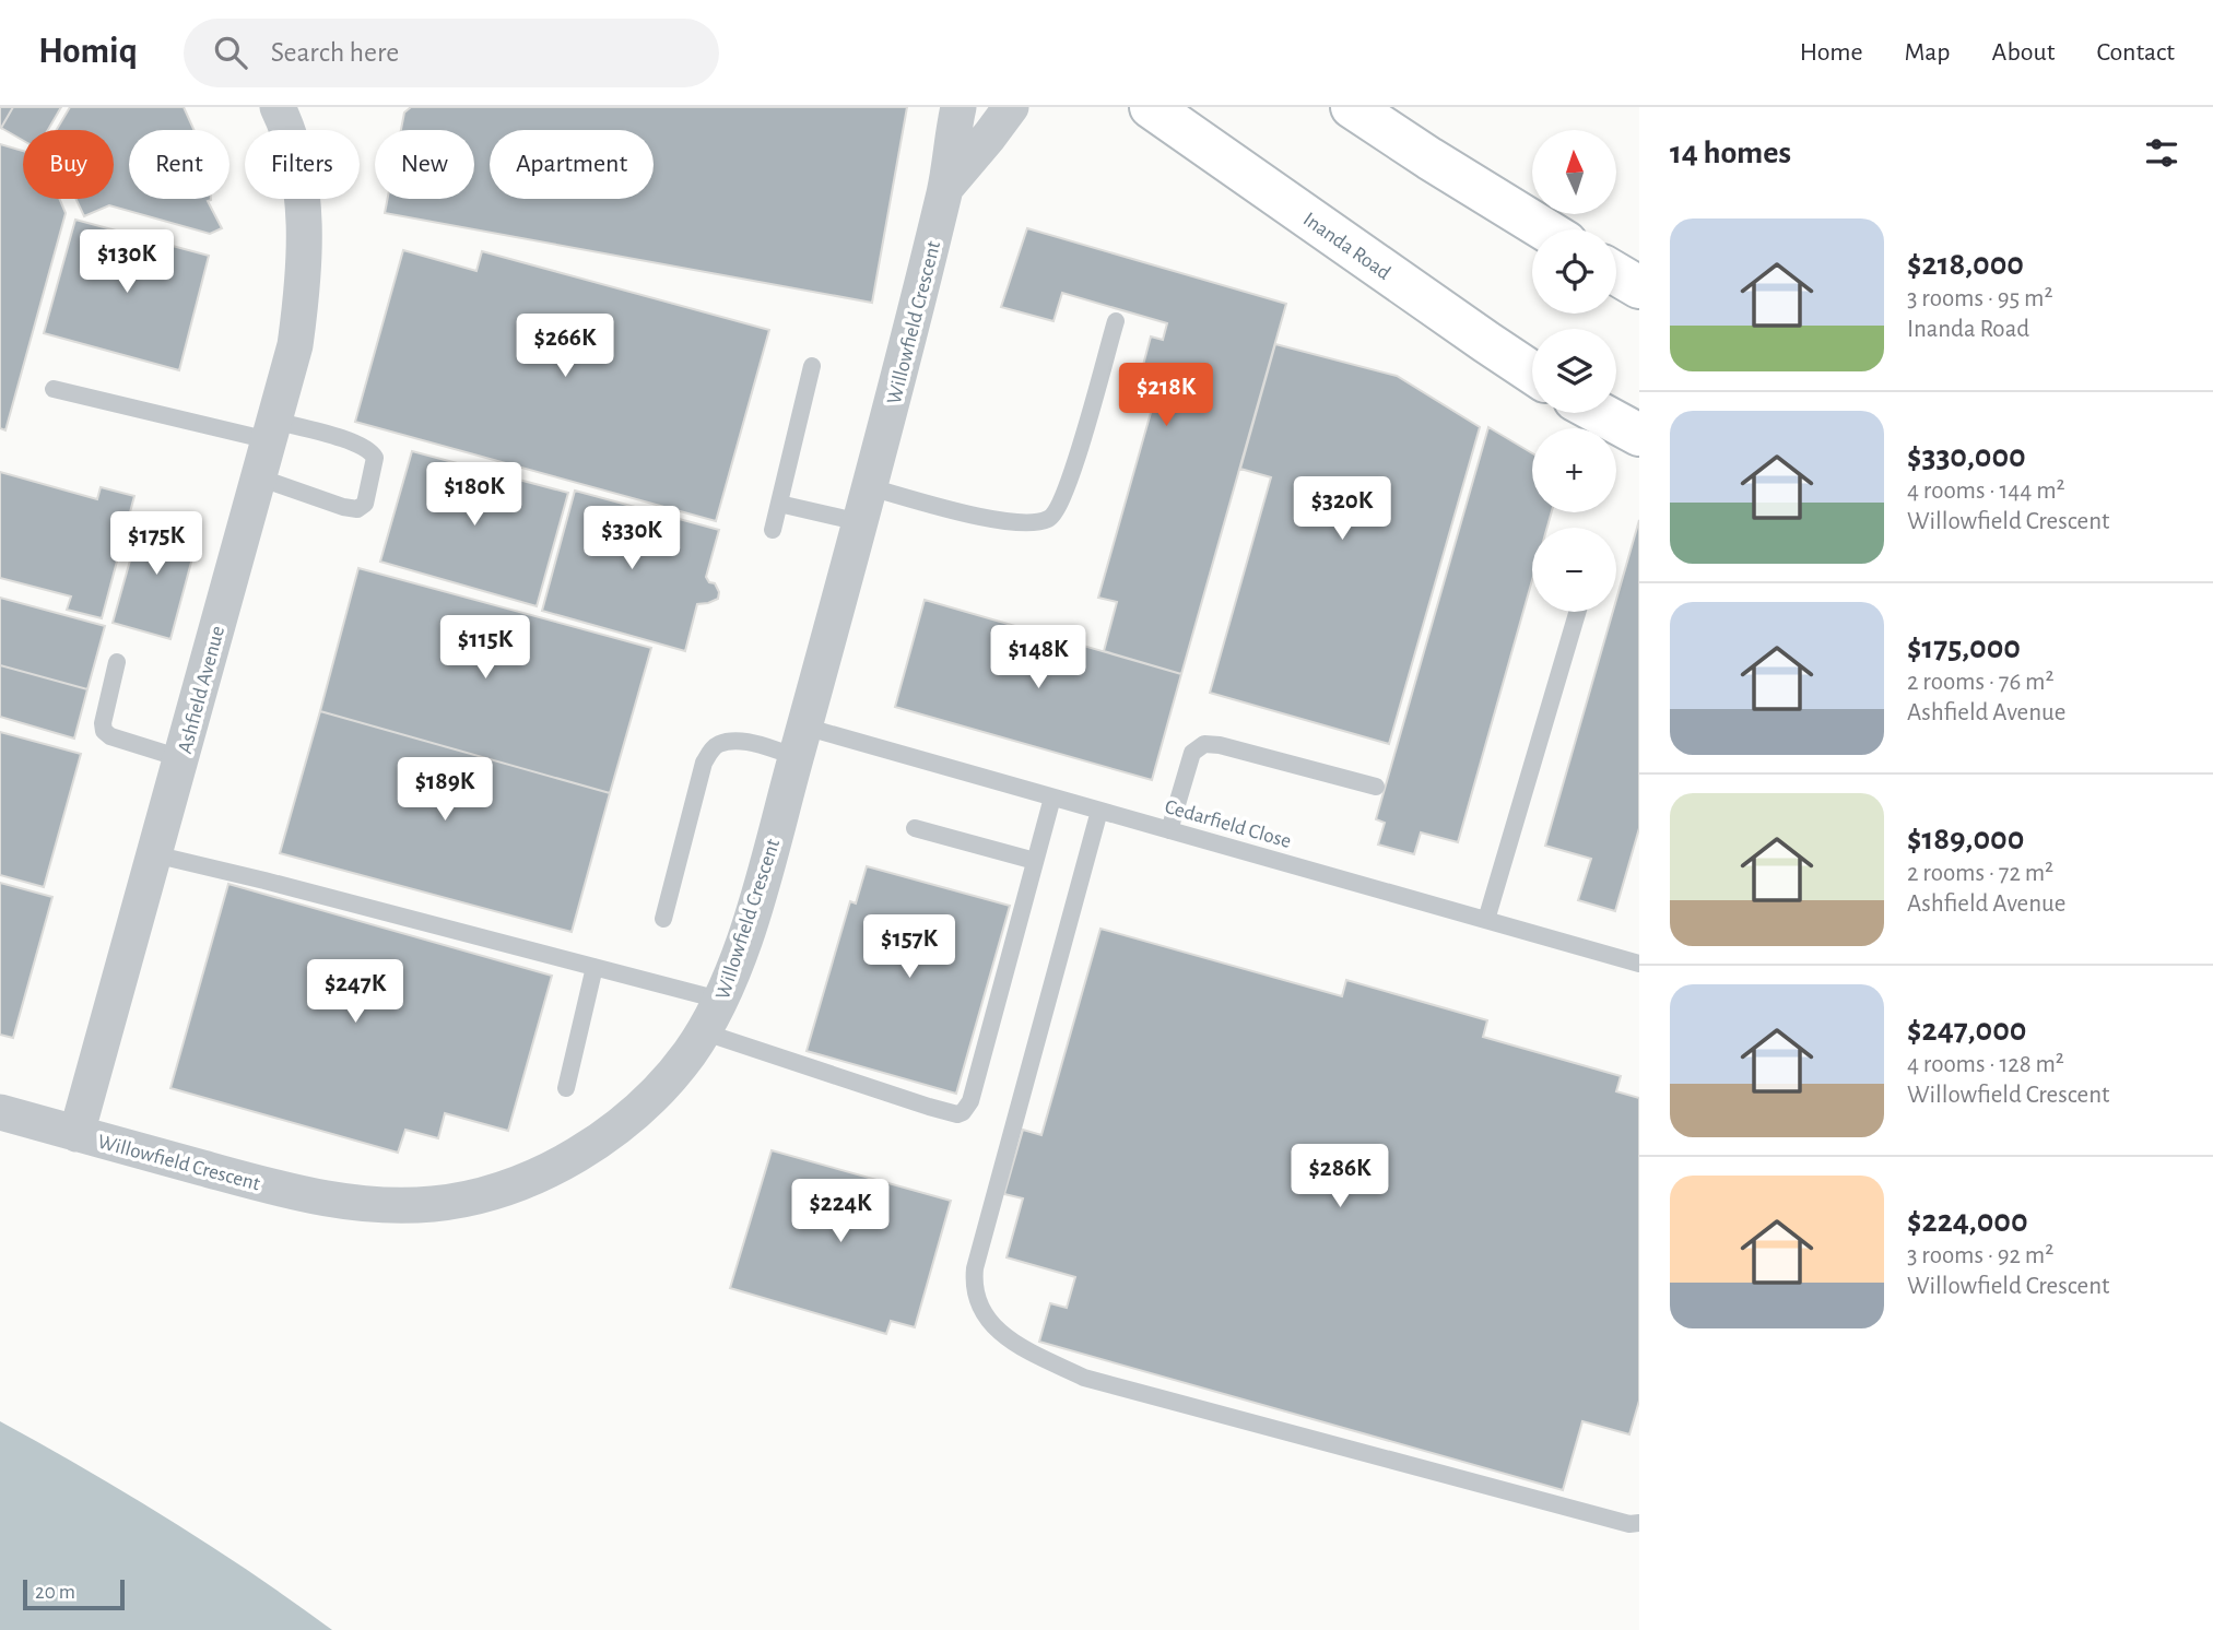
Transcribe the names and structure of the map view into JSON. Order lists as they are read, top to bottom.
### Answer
{
  "streets": {
    "main road": ["Inanda Road"],
    "street": ["Willowfield Crescent", "Ashfield Avenue"],
    "lane": ["Cedarfield Close"]
  },
  "crossings": [
    ["Willowfield Crescent", "Ashfield Avenue"],
    ["Willowfield Crescent", "Cedarfield Close"]
  ],
  "scale_bar": "20 m",
  "north": "top",
  "page": {
    "header": "Homiq",
    "search": "Search here",
    "nav": [
      "Home",
      "Map",
      "About",
      "Contact"
    ],
    "heading": "14 homes",
    "map_buttons": ["+", "−"],
    "chip": [
      "Buy",
      "Rent",
      "Filters",
      "New",
      "Apartment"
    ],
    "list": [
      {
        "name": "$218,000",
        "note": "3 rooms · 95 m² · Inanda Road"
      },
      {
        "name": "$330,000",
        "note": "4 rooms · 144 m² · Willowfield Crescent"
      },
      {
        "name": "$175,000",
        "note": "2 rooms · 76 m² · Ashfield Avenue"
      },
      {
        "name": "$189,000",
        "note": "2 rooms · 72 m² · Ashfield Avenue"
      },
      {
        "name": "$247,000",
        "note": "4 rooms · 128 m² · Willowfield Crescent"
      },
      {
        "name": "$224,000",
        "note": "3 rooms · 92 m² · Willowfield Crescent"
      }
    ],
    "price": [
      "$130K",
      "$266K",
      "$218K",
      "$180K",
      "$320K",
      "$330K",
      "$175K",
      "$115K",
      "$148K",
      "$189K",
      "$157K",
      "$247K",
      "$286K",
      "$224K"
    ],
    "scale": "20 m"
  }
}
